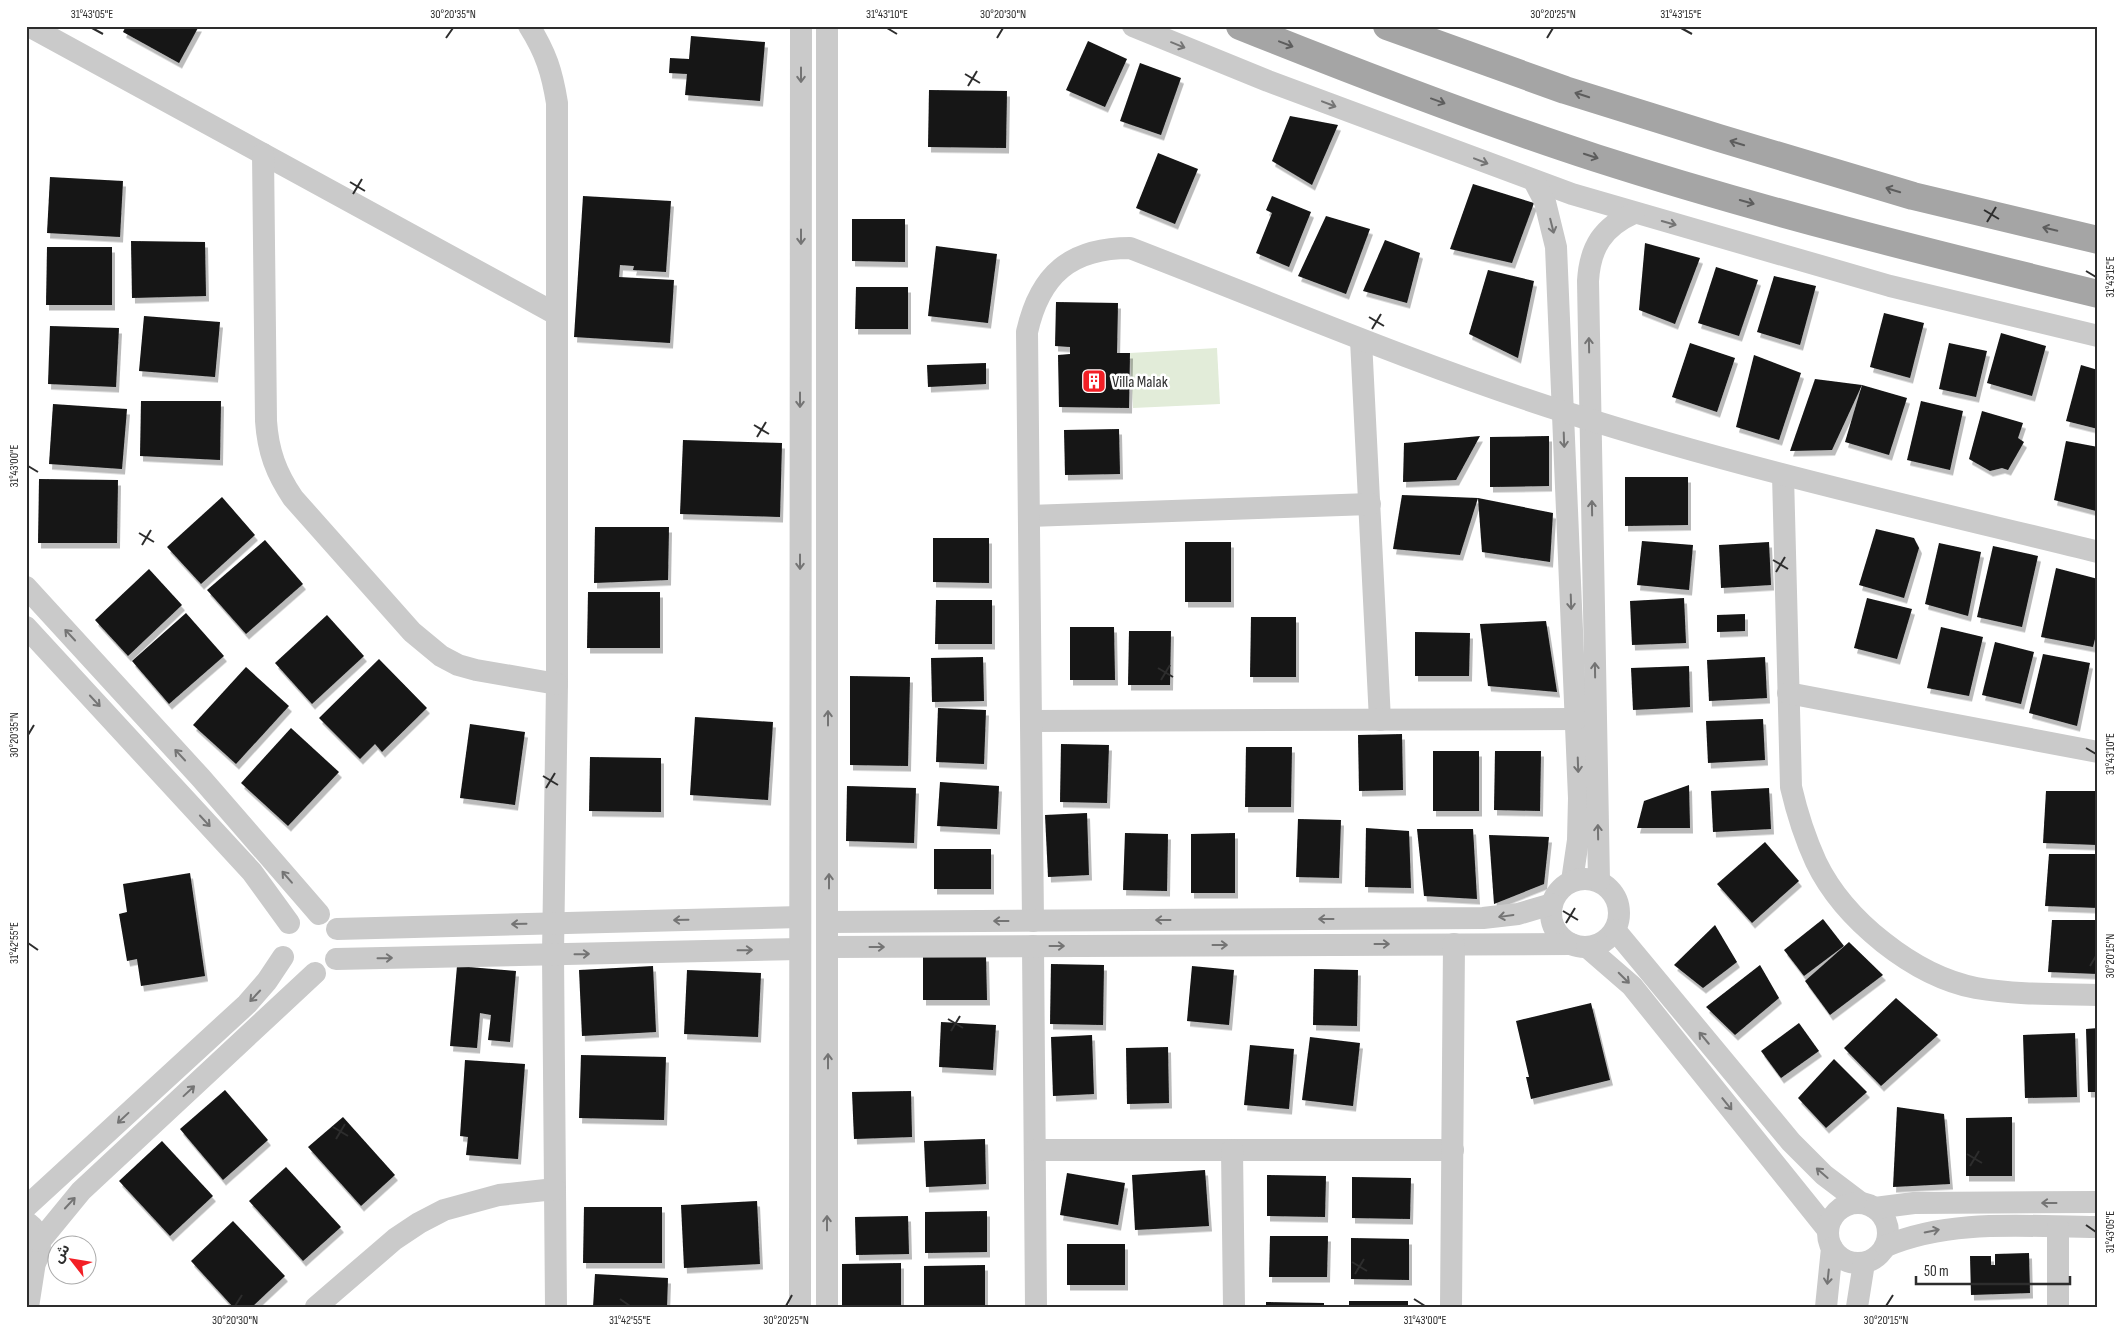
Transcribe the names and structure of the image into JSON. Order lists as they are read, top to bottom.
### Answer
{
  "places": {
    "building": ["Villa Malak"]
  },
  "scale_bar": "50 m",
  "north": "top left",
  "coordinates": [
    "31°43'05\"E",
    "30°20'35\"N",
    "31°43'10\"E",
    "30°20'30\"N",
    "30°20'25\"N",
    "31°43'15\"E",
    "31°43'00\"E",
    "31°42'55\"E",
    "30°20'15\"N"
  ]
}
